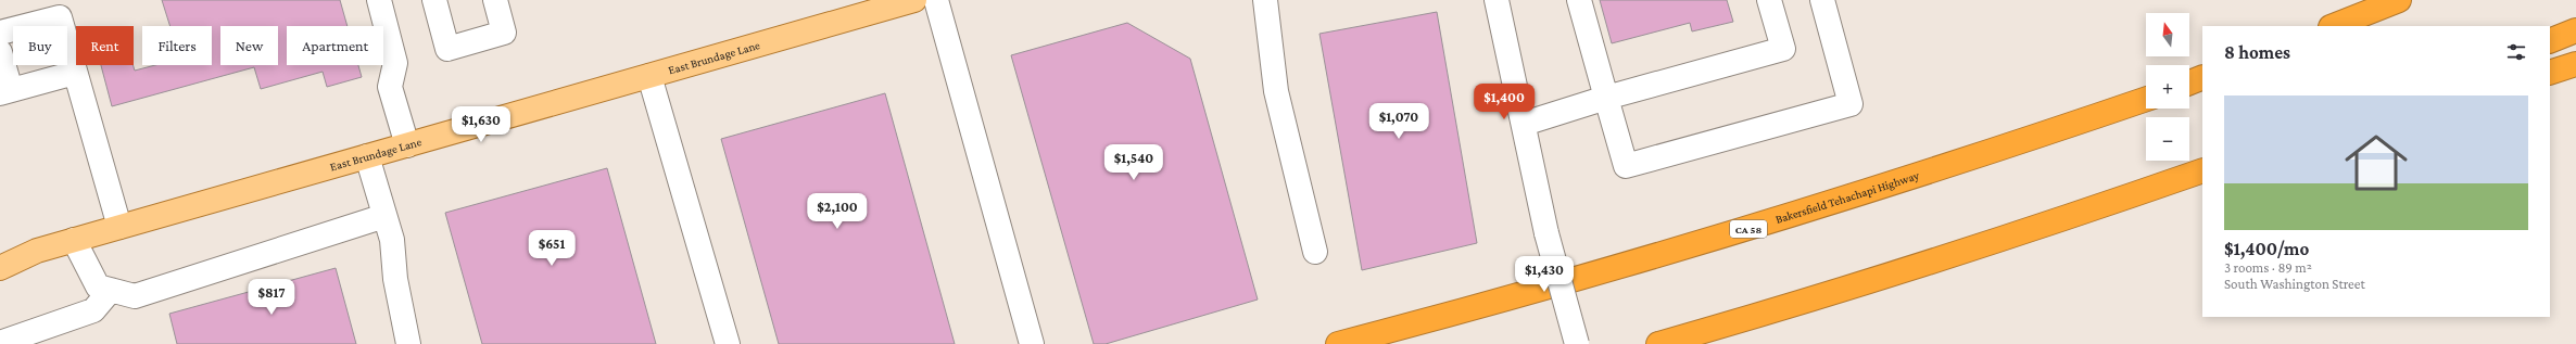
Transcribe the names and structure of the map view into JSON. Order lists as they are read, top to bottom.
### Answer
{
  "streets": {
    "highway": ["Bakersfield Tehachapi Highway", "CA 58"],
    "main road": ["East Brundage Lane"]
  },
  "north": "top",
  "page": {
    "map_buttons": ["+", "−"],
    "chip": [
      "Buy",
      "Rent",
      "Filters",
      "New",
      "Apartment"
    ],
    "heading": "8 homes",
    "list": [
      {
        "name": "$1,400/mo",
        "note": "3 rooms · 89 m² · South Washington Street"
      }
    ],
    "price": [
      "$1,400",
      "$1,070",
      "$1,630",
      "$1,540",
      "$2,100",
      "$651",
      "$1,430",
      "$817"
    ]
  }
}
